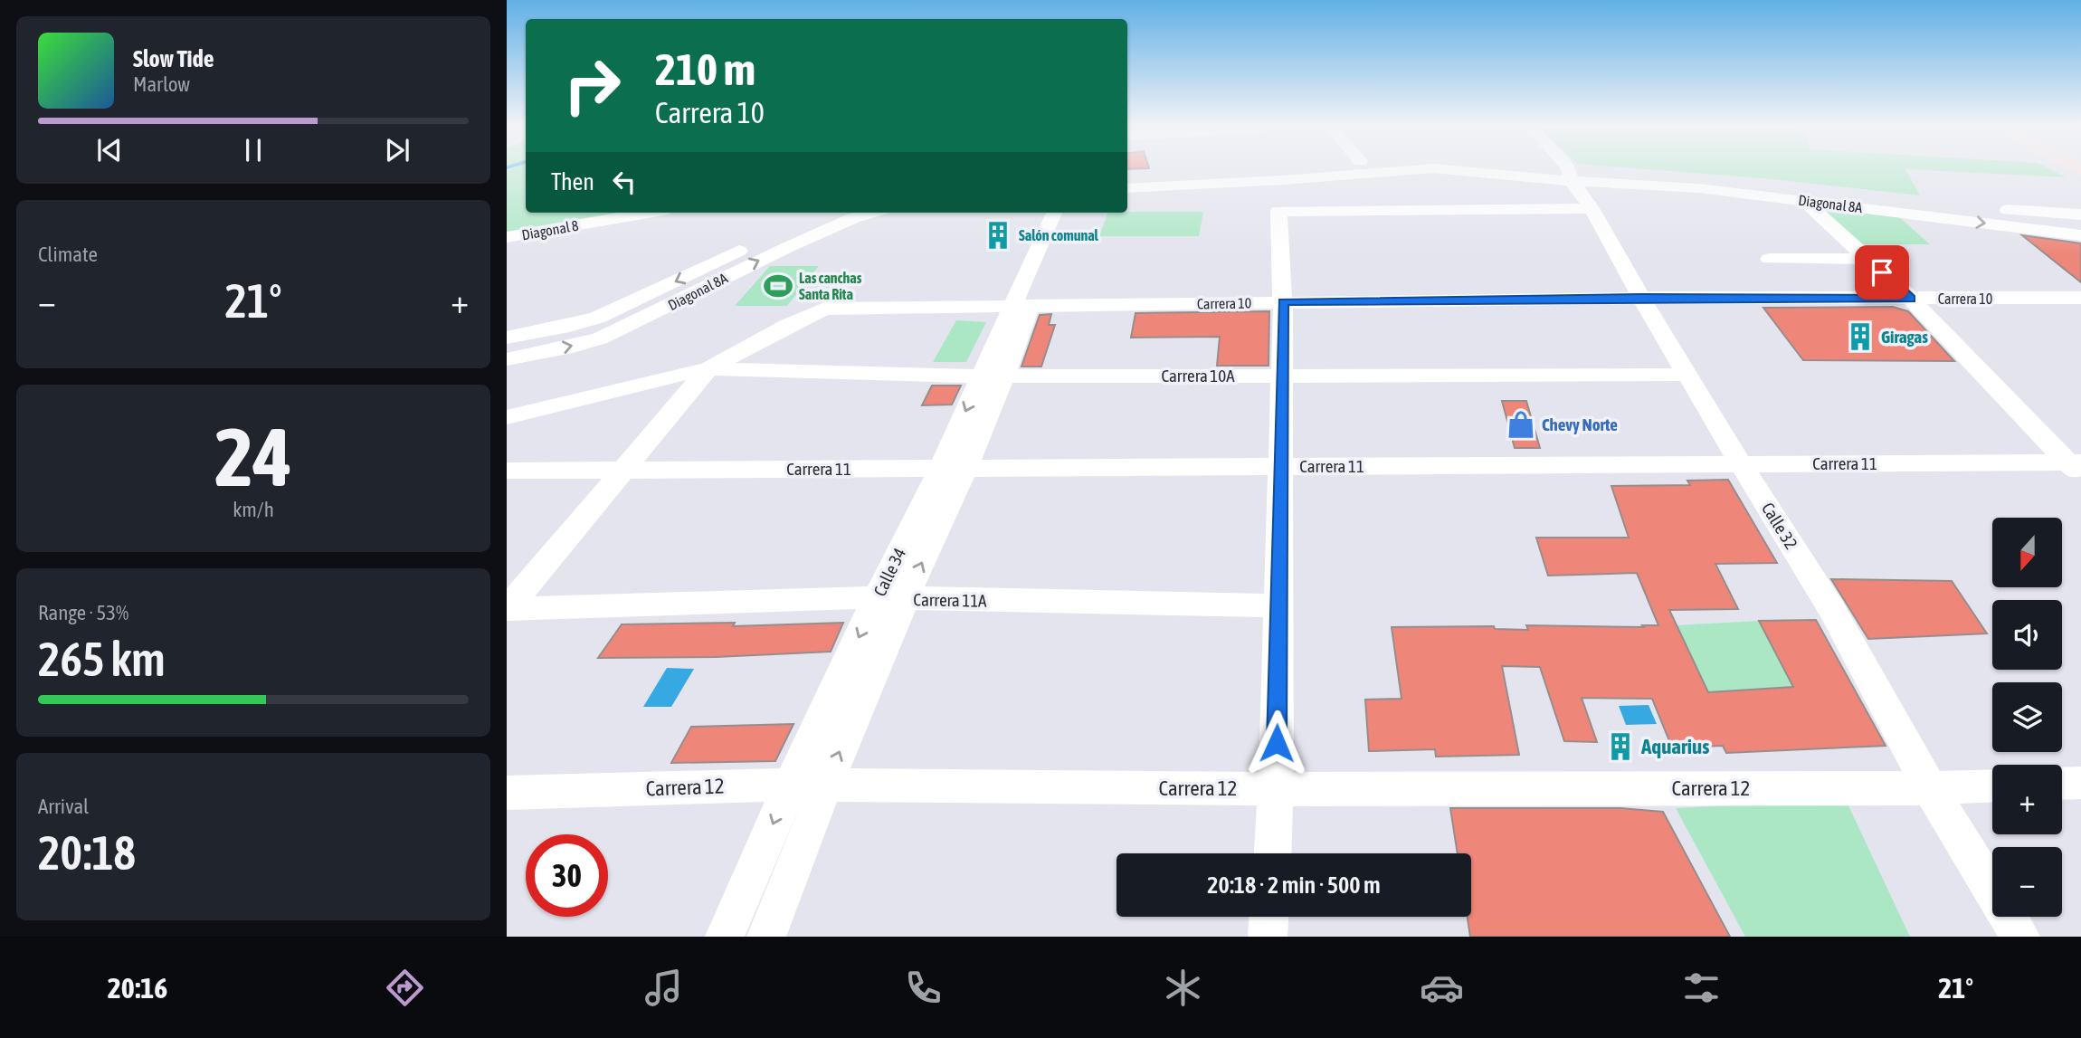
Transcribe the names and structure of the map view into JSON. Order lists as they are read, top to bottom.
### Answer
{
  "streets": {
    "street": [
      "Diagonal 8A",
      "Diagonal 8",
      "Carrera 10",
      "Carrera 10A",
      "Carrera 11",
      "Calle 32",
      "Calle 34",
      "Carrera 11A",
      "Carrera 12"
    ]
  },
  "crossings": [
    ["Diagonal 8A", "Calle 32"],
    ["Carrera 10", "Carrera 10A"],
    ["Carrera 10", "Calle 32"],
    ["Carrera 10", "Calle 34"],
    ["Carrera 10A", "Calle 32"],
    ["Carrera 10A", "Calle 34"],
    ["Carrera 11", "Calle 32"],
    ["Carrera 11", "Calle 34"],
    ["Calle 32", "Carrera 12"],
    ["Calle 34", "Carrera 11A"],
    ["Calle 34", "Carrera 12"]
  ],
  "places": {
    "building": ["Salón comunal", "Giragas", "Aquarius"],
    "sports": ["Las canchas Santa Rita"],
    "shop": ["Chevy Norte"]
  },
  "north": "bottom",
  "page": {
    "turn": ["210 m", "Carrera 10"],
    "song": ["Slow Tide", "Marlow"],
    "then": "Then",
    "tile": [
      "Climate",
      ["24", "km/h"],
      ["Range · 53%", "265 km"],
      ["Arrival", "20:18"]
    ],
    "heat": ["−", "21°", "+"],
    "map_buttons": ["+", "−"],
    "limit": "30",
    "trip": "20:18 · 2 min · 500 m",
    "tabs": ["20:16", "21°"]
  }
}
